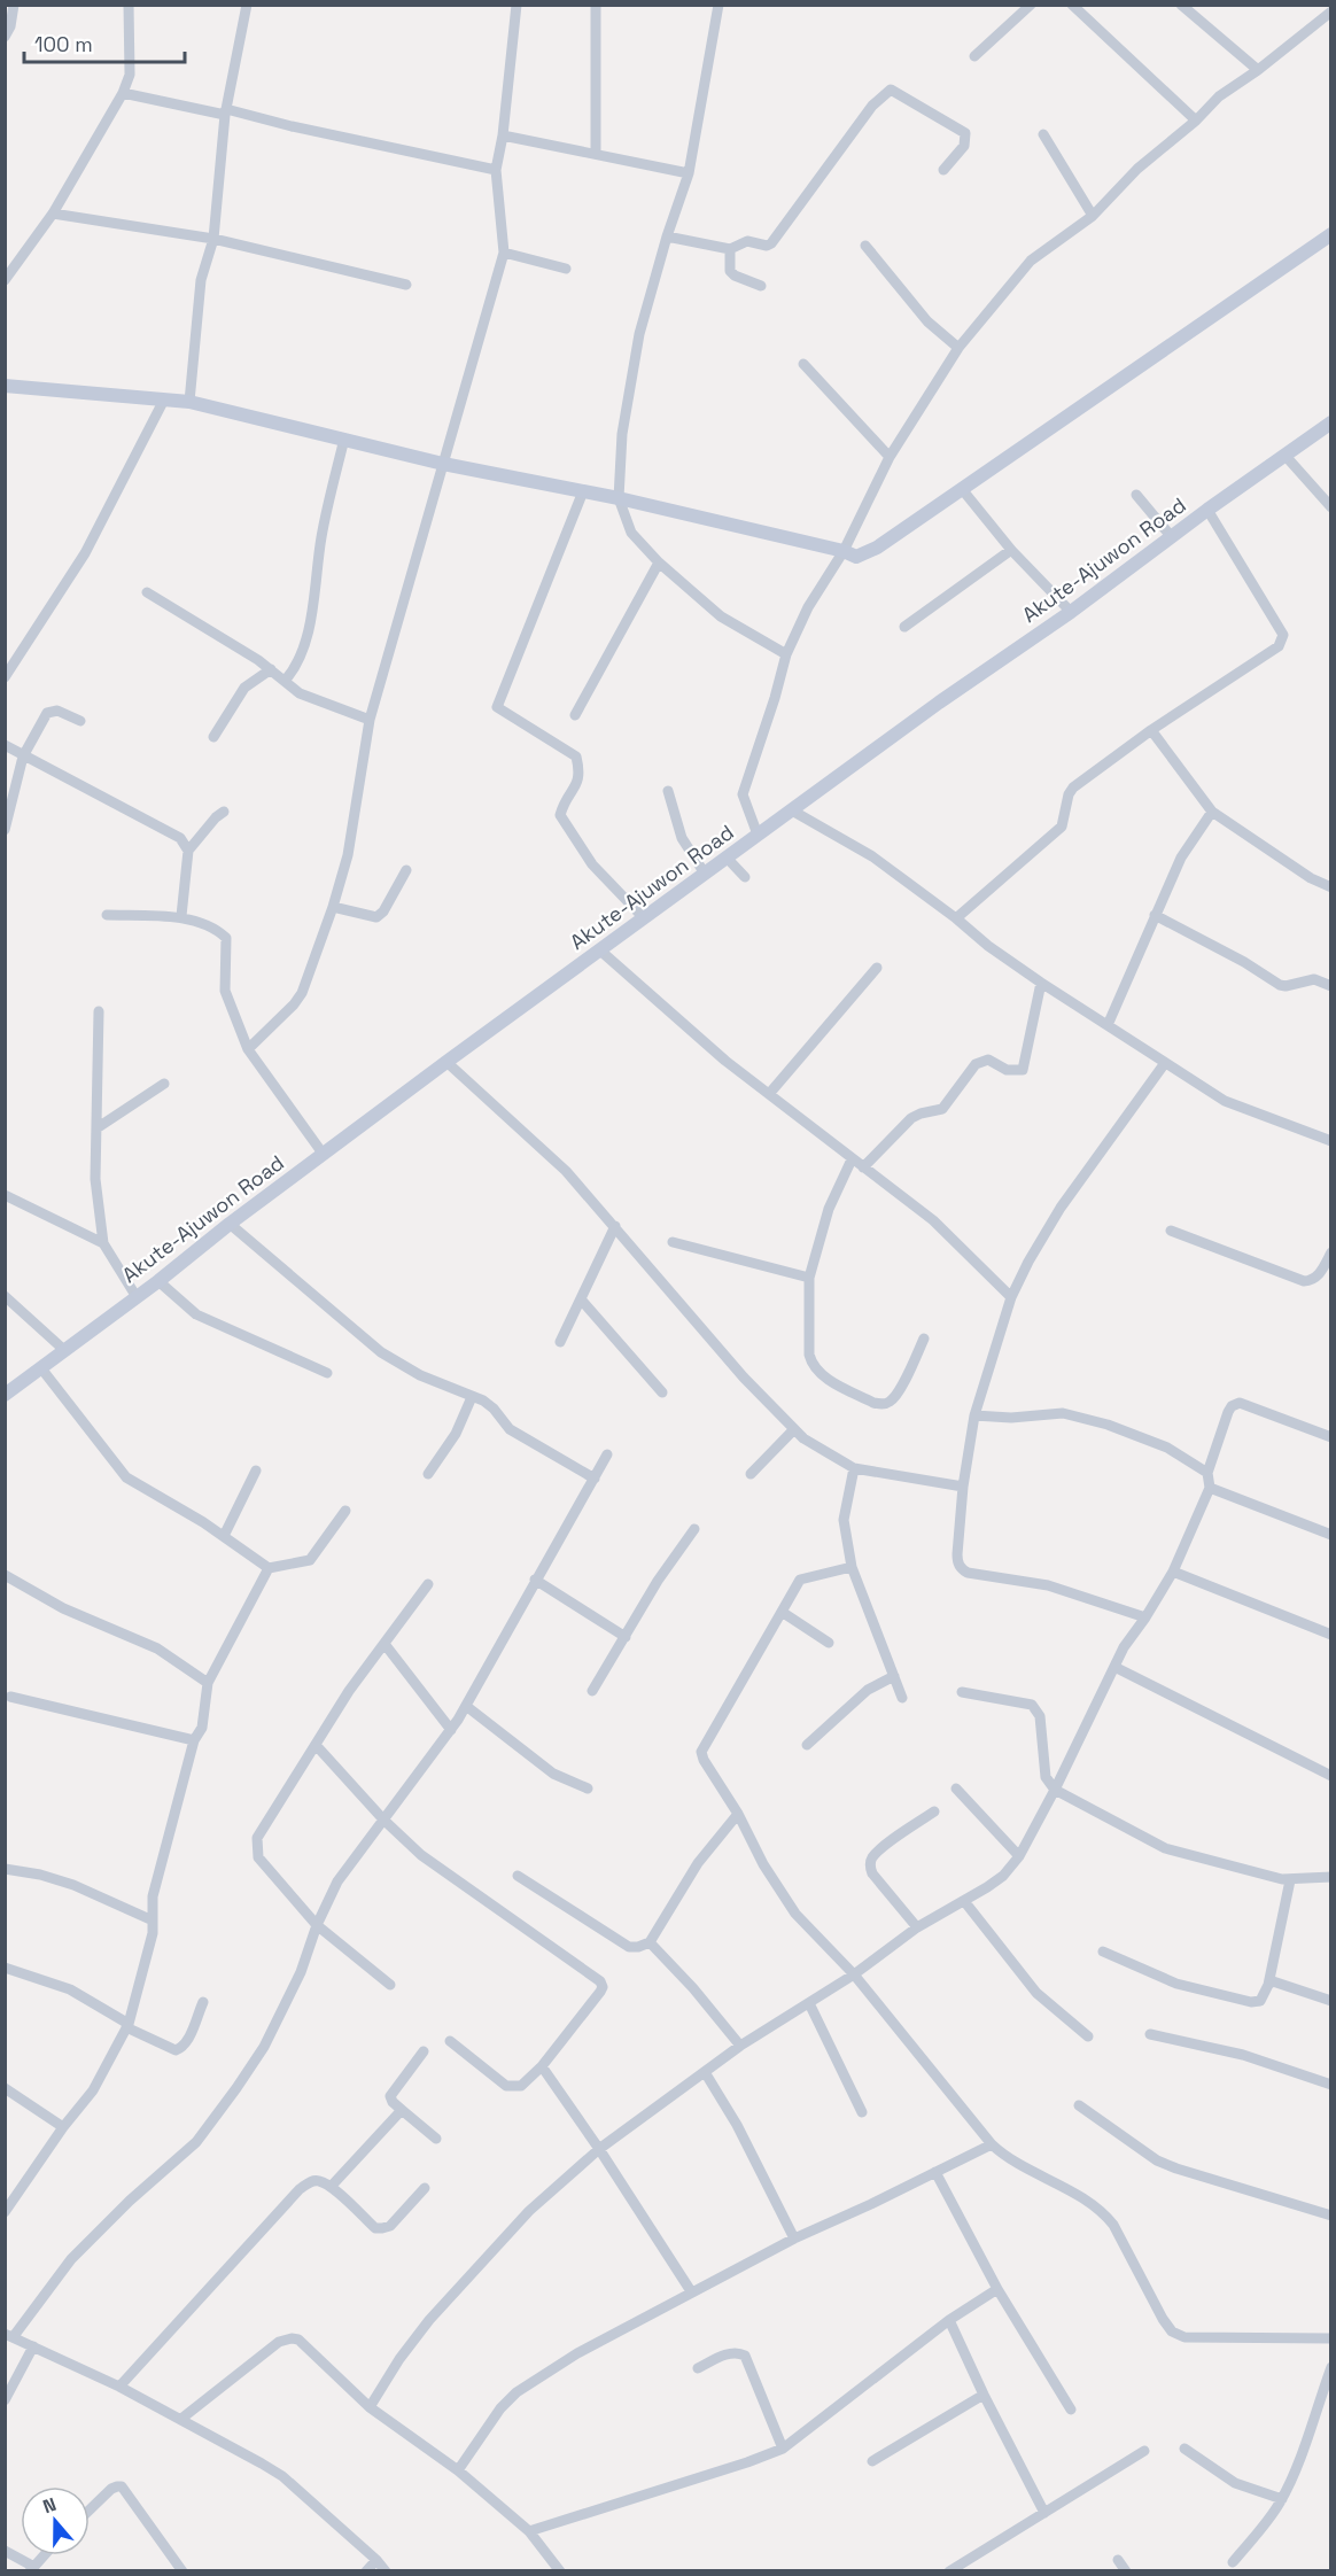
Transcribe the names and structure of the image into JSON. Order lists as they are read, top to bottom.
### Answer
{
  "streets": {
    "main road": ["Akute-Ajuwon Road"]
  },
  "scale_bar": "100 m",
  "north": "top"
}
